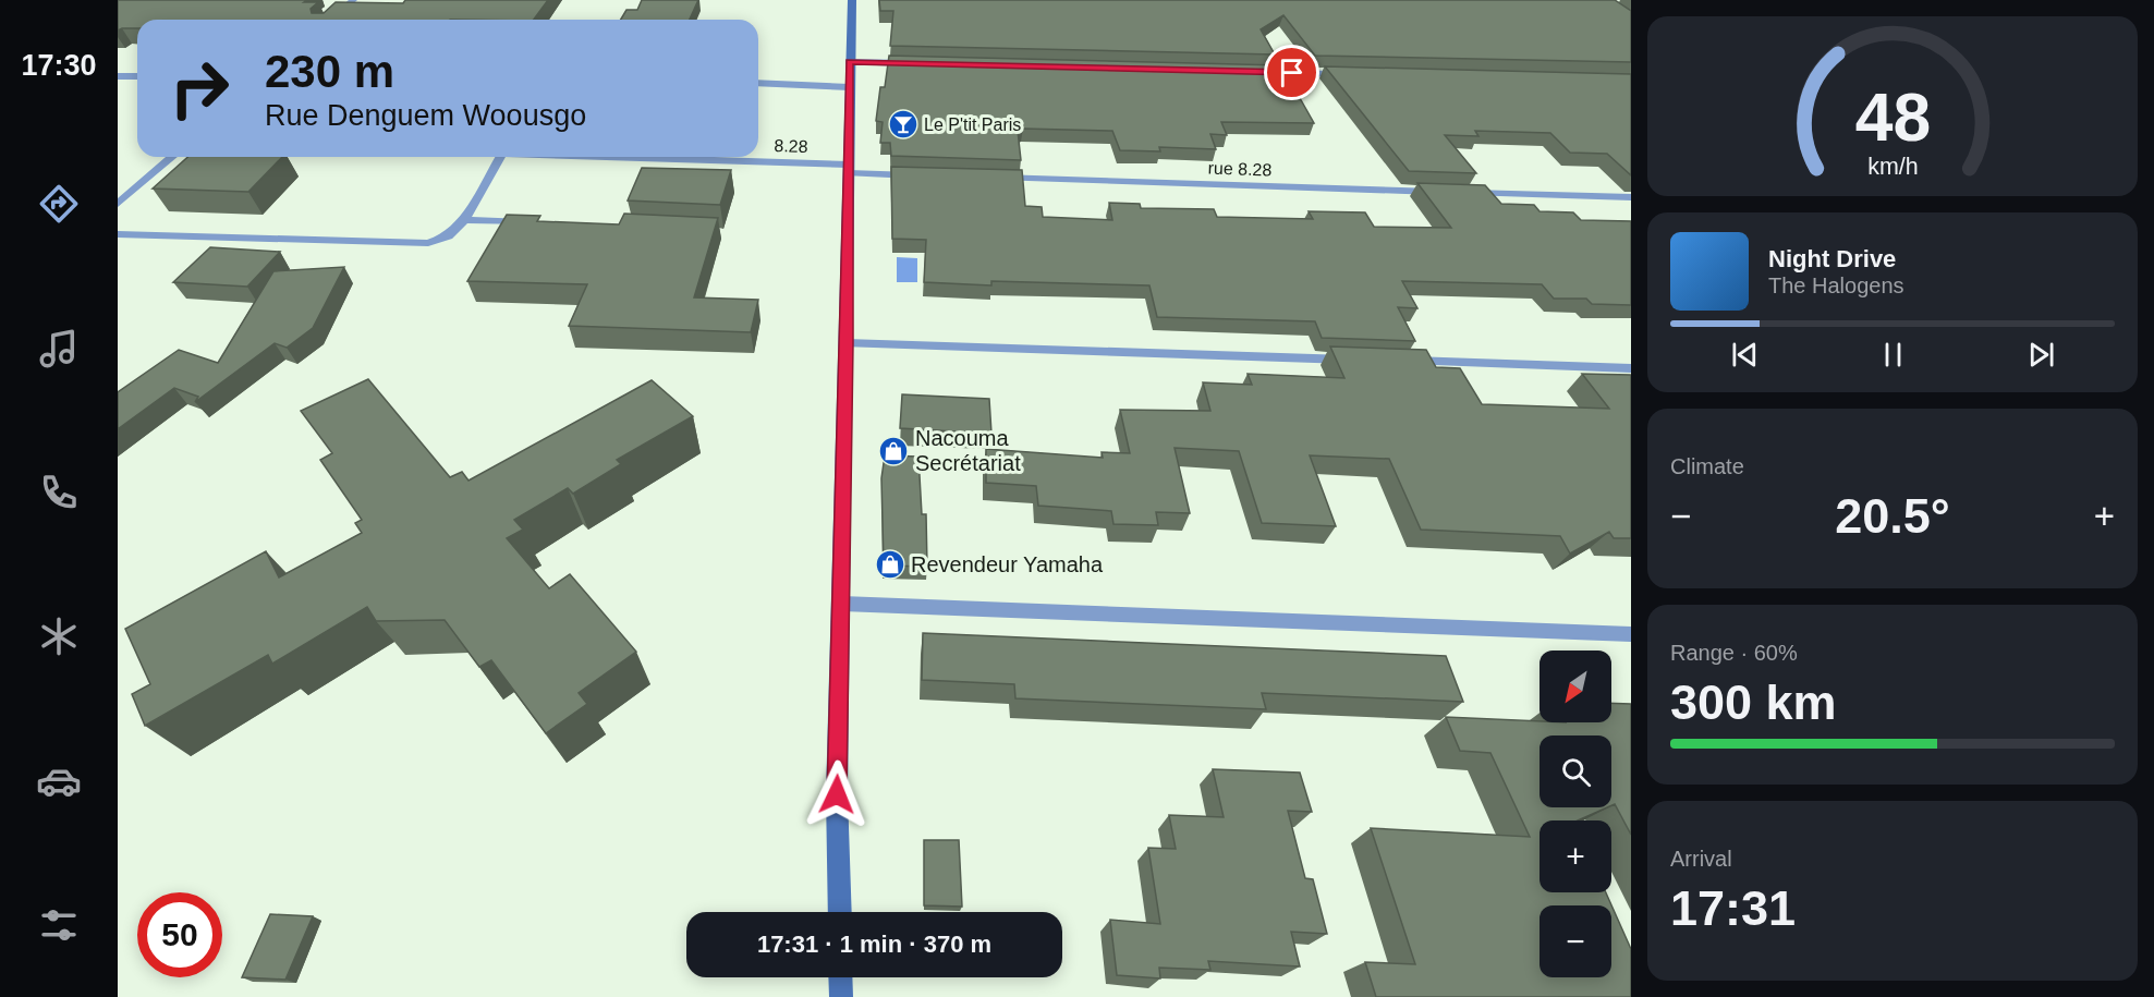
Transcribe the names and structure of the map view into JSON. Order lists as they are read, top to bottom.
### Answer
{
  "streets": {
    "street": ["8.28", "rue 8.28"]
  },
  "places": {
    "bar": ["Le P'tit Paris"],
    "shop": ["Nacouma Secrétariat", "Revendeur Yamaha"]
  },
  "north": "bottom left",
  "page": {
    "tabs": "17:30",
    "turn": ["230 m", "Rue Denguem Woousgo"],
    "song": ["Night Drive", "The Halogens"],
    "tile": [
      "Climate",
      ["Range · 60%", "300 km"],
      ["Arrival", "17:31"]
    ],
    "heat": ["−", "20.5°", "+"],
    "map_buttons": ["+", "−"],
    "limit": "50",
    "trip": "17:31 · 1 min · 370 m",
    "gauge": ["48", "km/h"]
  }
}
